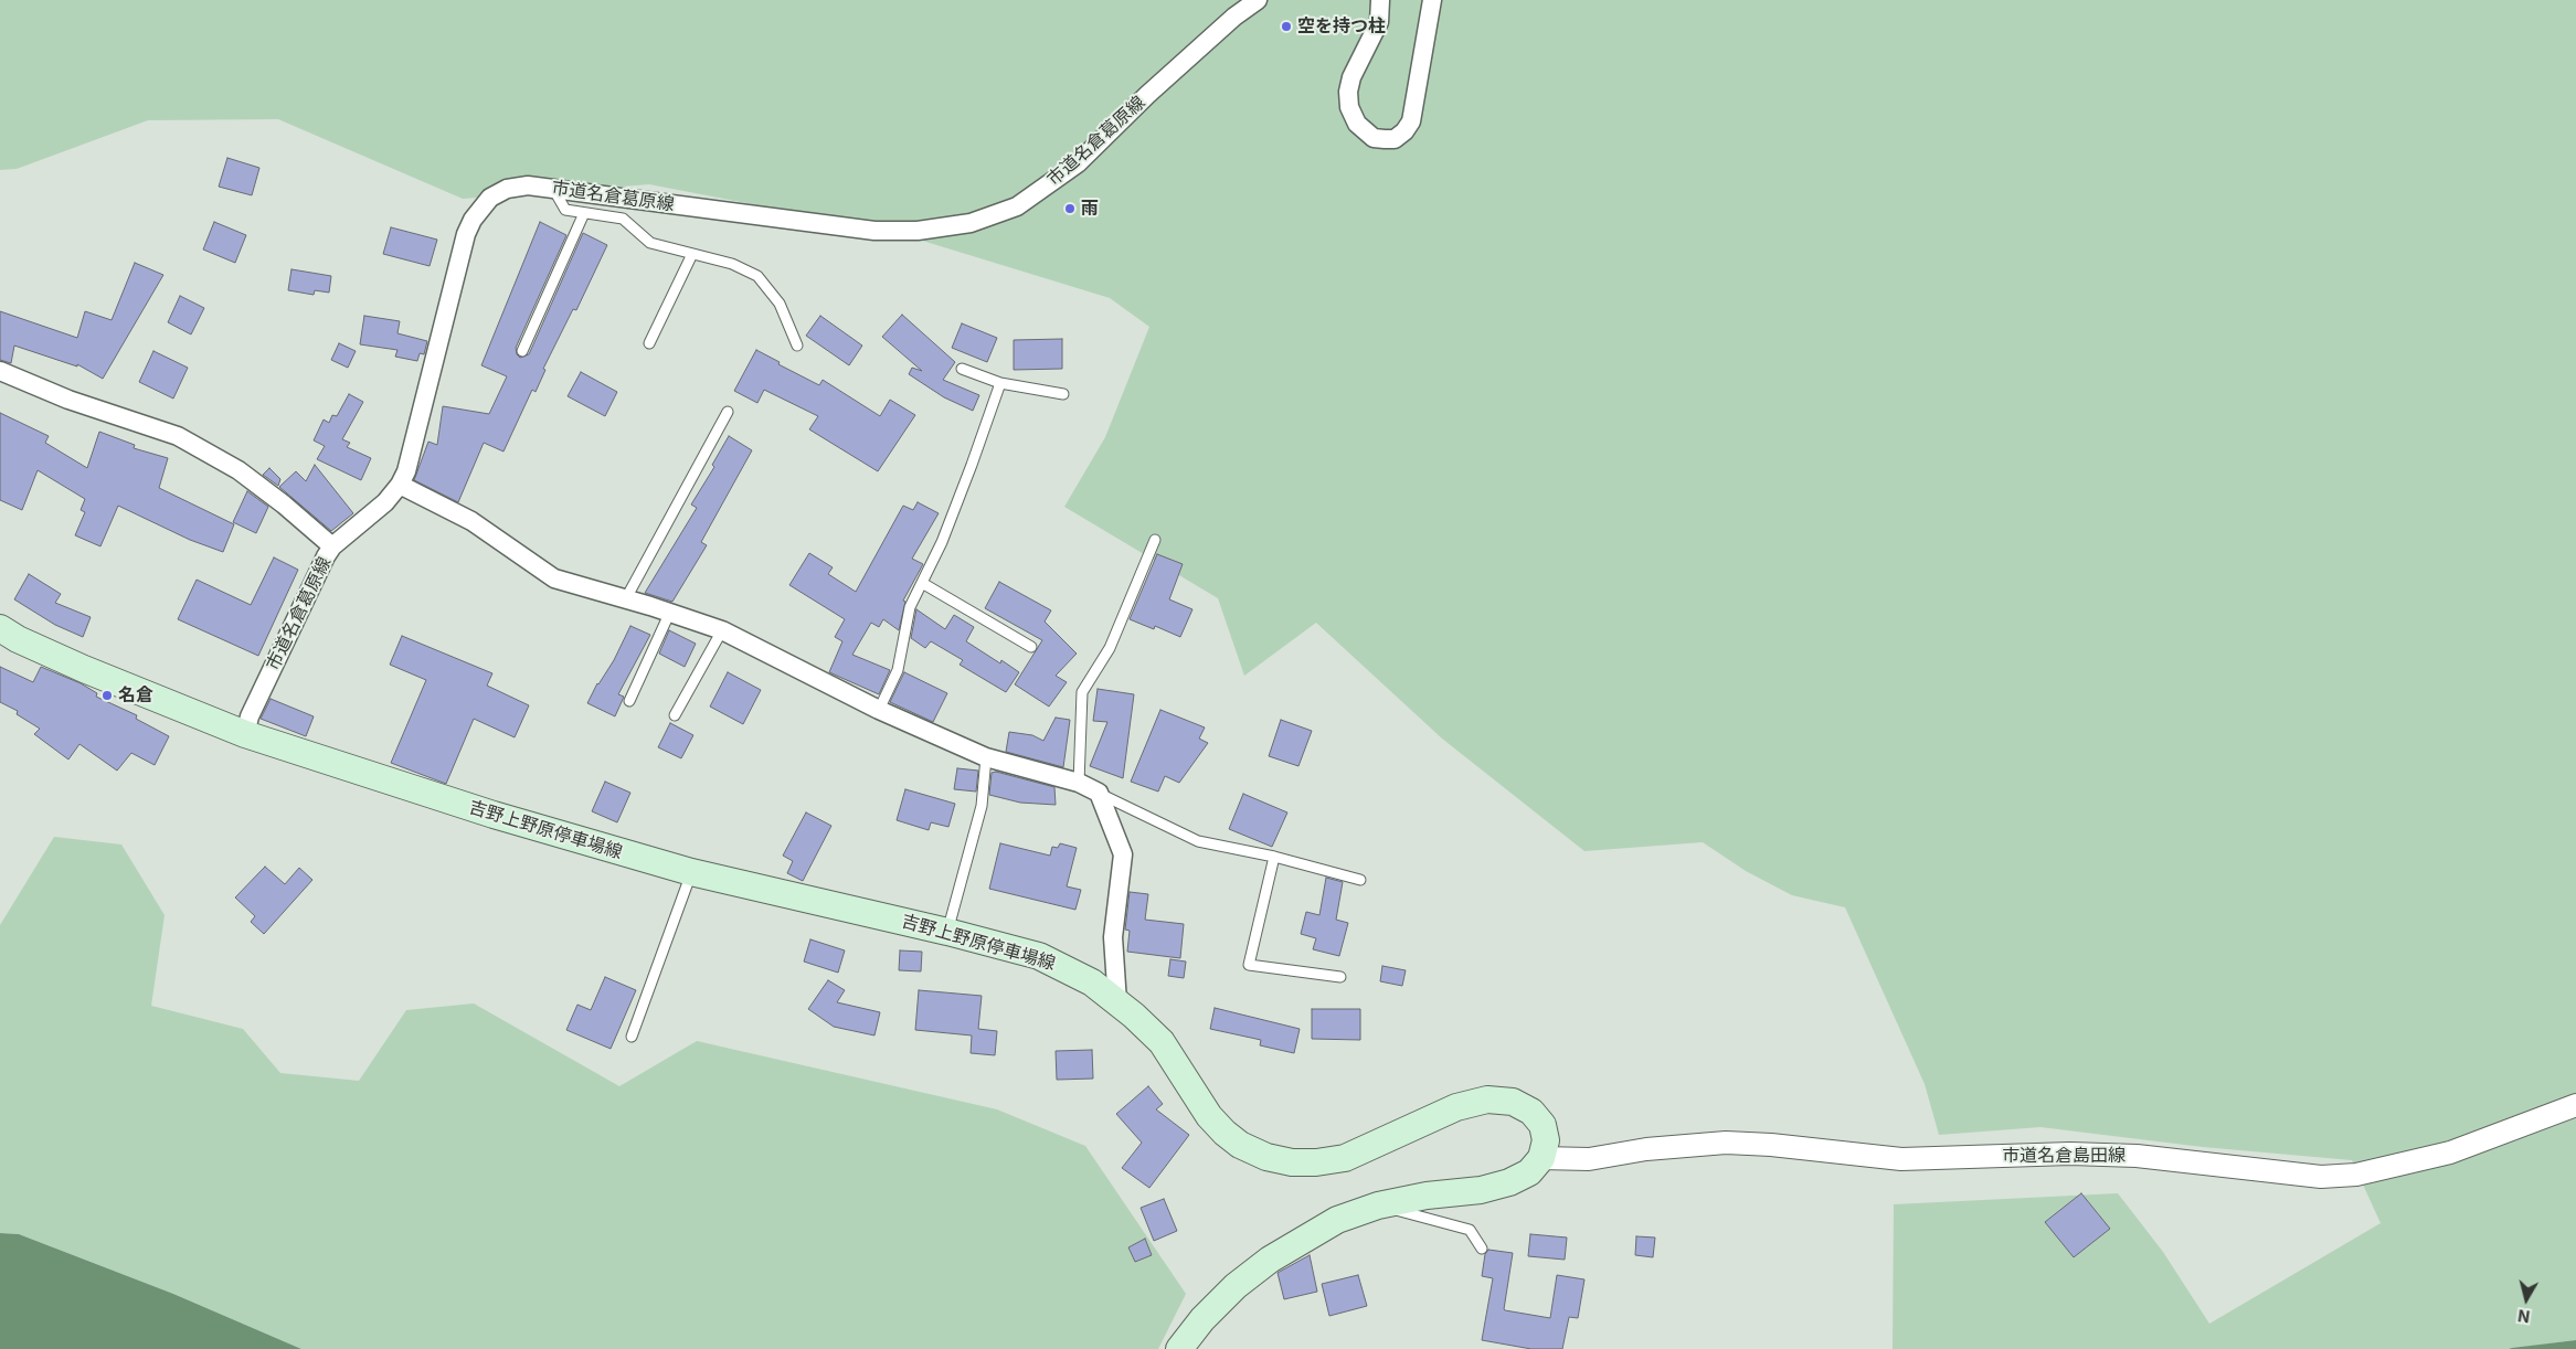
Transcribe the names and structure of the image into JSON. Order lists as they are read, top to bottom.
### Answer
{
  "streets": {
    "main road": ["吉野上野原停車場線"],
    "street": ["市道名倉葛原線", "市道名倉島田線"]
  },
  "crossings": [
    ["市道名倉葛原線", "吉野上野原停車場線"],
    ["吉野上野原停車場線", "市道名倉島田線"]
  ],
  "places": ["空を持つ柱", "雨", "名倉"],
  "north": "bottom"
}
